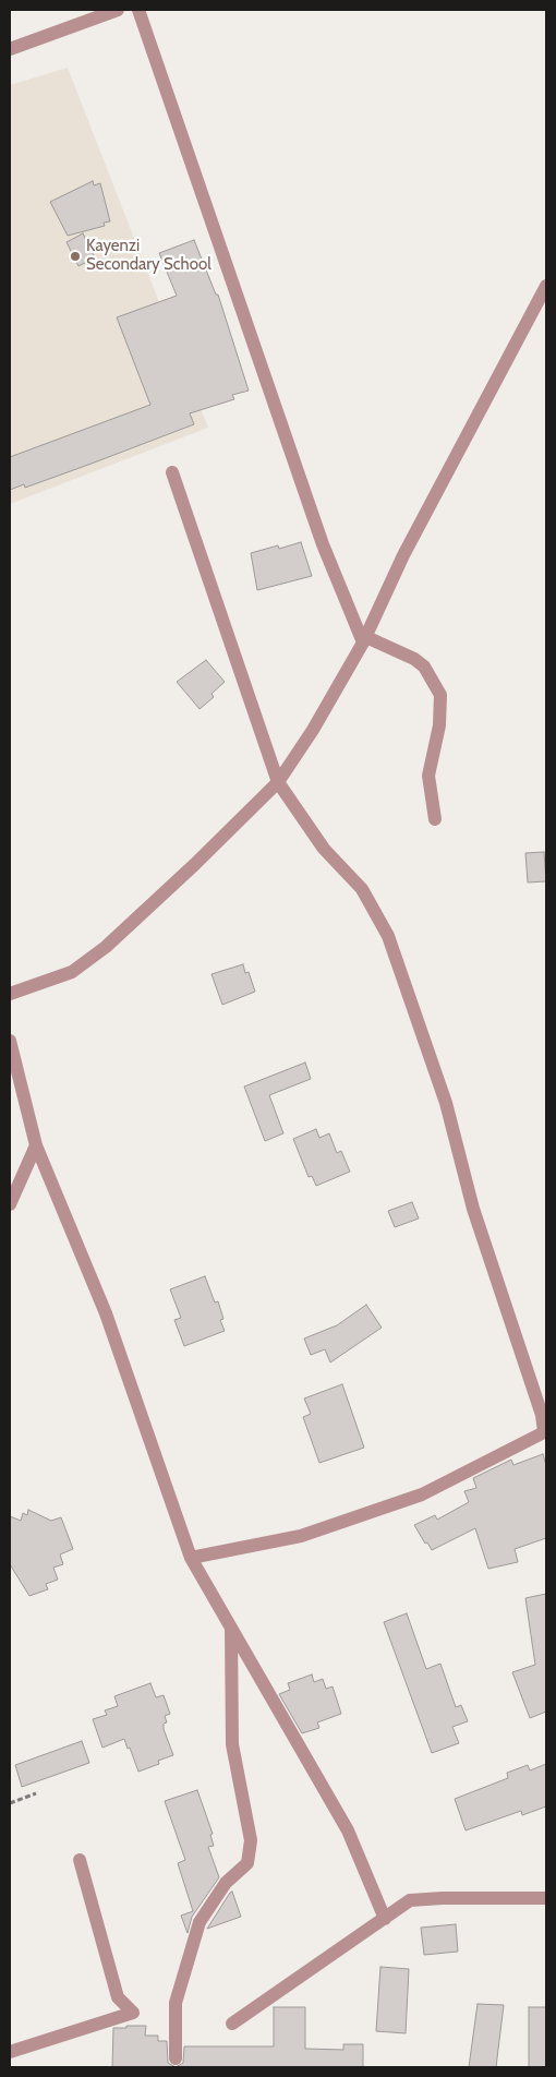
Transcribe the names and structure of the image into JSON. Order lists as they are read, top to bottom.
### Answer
{
  "places": ["Kayenzi Secondary School"]
}
